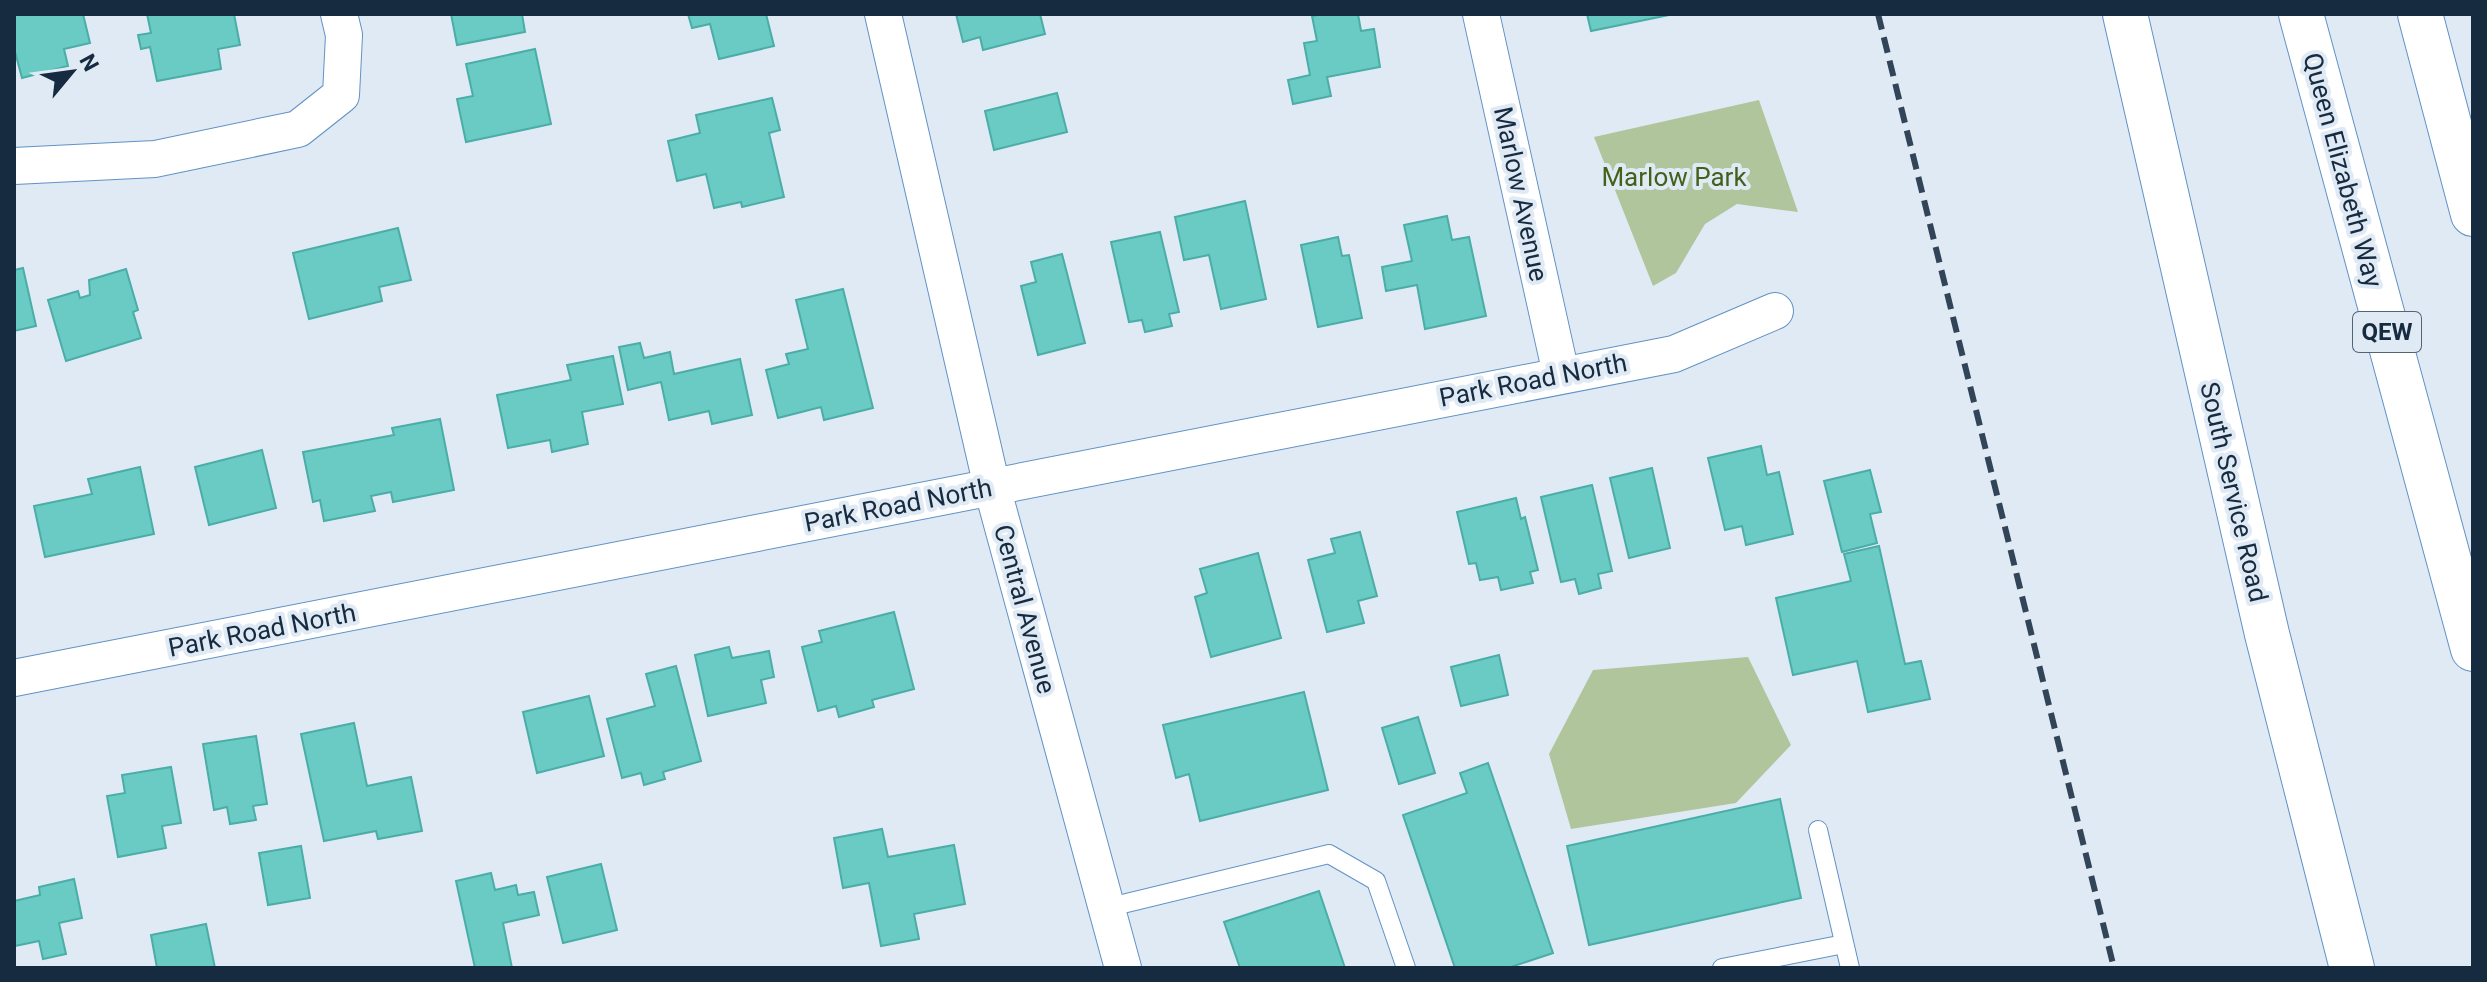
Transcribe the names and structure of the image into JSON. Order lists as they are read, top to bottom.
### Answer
{
  "streets": {
    "main road": ["Queen Elizabeth Way", "QEW", "South Service Road"],
    "street": ["Marlow Avenue", "Park Road North", "Central Avenue"]
  },
  "crossings": [
    ["Marlow Avenue", "Park Road North"],
    ["Park Road North", "Central Avenue"]
  ],
  "parks": ["Marlow Park"],
  "north": "top right"
}
